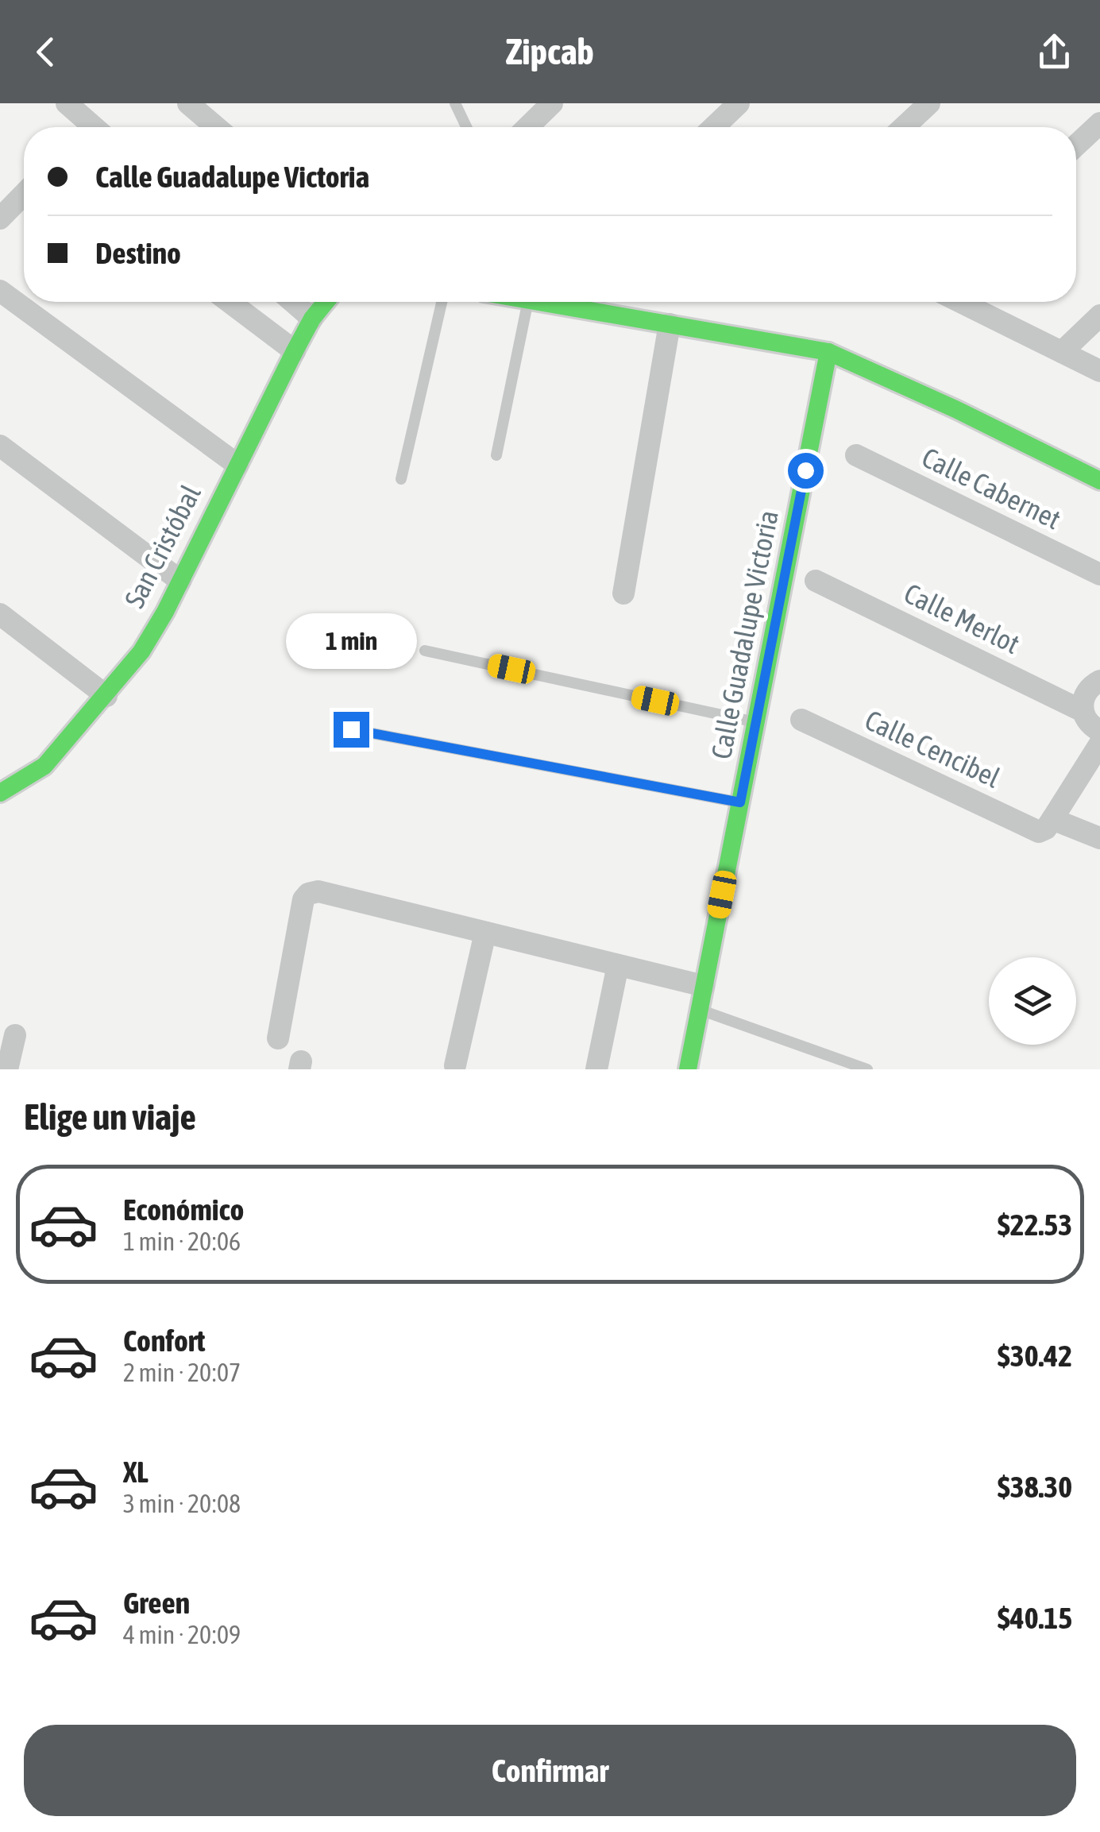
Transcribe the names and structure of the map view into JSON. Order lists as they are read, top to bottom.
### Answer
{
  "streets": {
    "street": [
      "Calle Cabernet",
      "San Cristóbal",
      "Calle Merlot",
      "Calle Guadalupe Victoria",
      "Calle Cencibel"
    ]
  },
  "page": {
    "header": "Zipcab",
    "banner": ["Calle Guadalupe Victoria", "Destino"],
    "bubble": "1 min",
    "heading": "Elige un viaje",
    "list": [
      {
        "name": "Económico",
        "note": "1 min · 20:06",
        "value": "$22.53"
      },
      {
        "name": "Confort",
        "note": "2 min · 20:07",
        "value": "$30.42"
      },
      {
        "name": "XL",
        "note": "3 min · 20:08",
        "value": "$38.30"
      },
      {
        "name": "Green",
        "note": "4 min · 20:09",
        "value": "$40.15"
      }
    ],
    "buttons": "Confirmar"
  }
}
